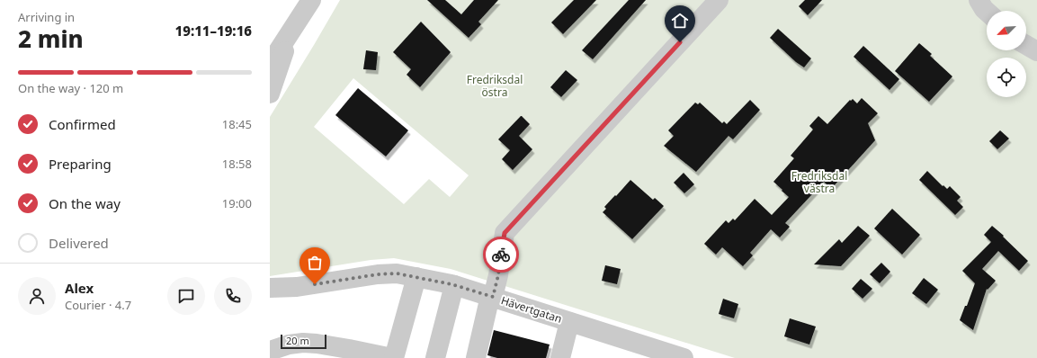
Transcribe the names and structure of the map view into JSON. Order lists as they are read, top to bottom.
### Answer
{
  "streets": {
    "street": ["Hävertgatan"]
  },
  "parks": ["Fredriksdal östra", "Fredriksdal västra"],
  "scale_bar": "20 m",
  "north": "bottom left",
  "page": {
    "heading": ["2 min", "Arriving in", "19:11–19:16"],
    "panel": ["Alex", "Courier · 4.7"],
    "bar": "On the way · 120 m",
    "list": [
      ["Confirmed", "18:45"],
      ["Preparing", "18:58"],
      ["On the way", "19:00"],
      "Delivered"
    ],
    "scale": "20 m"
  }
}
